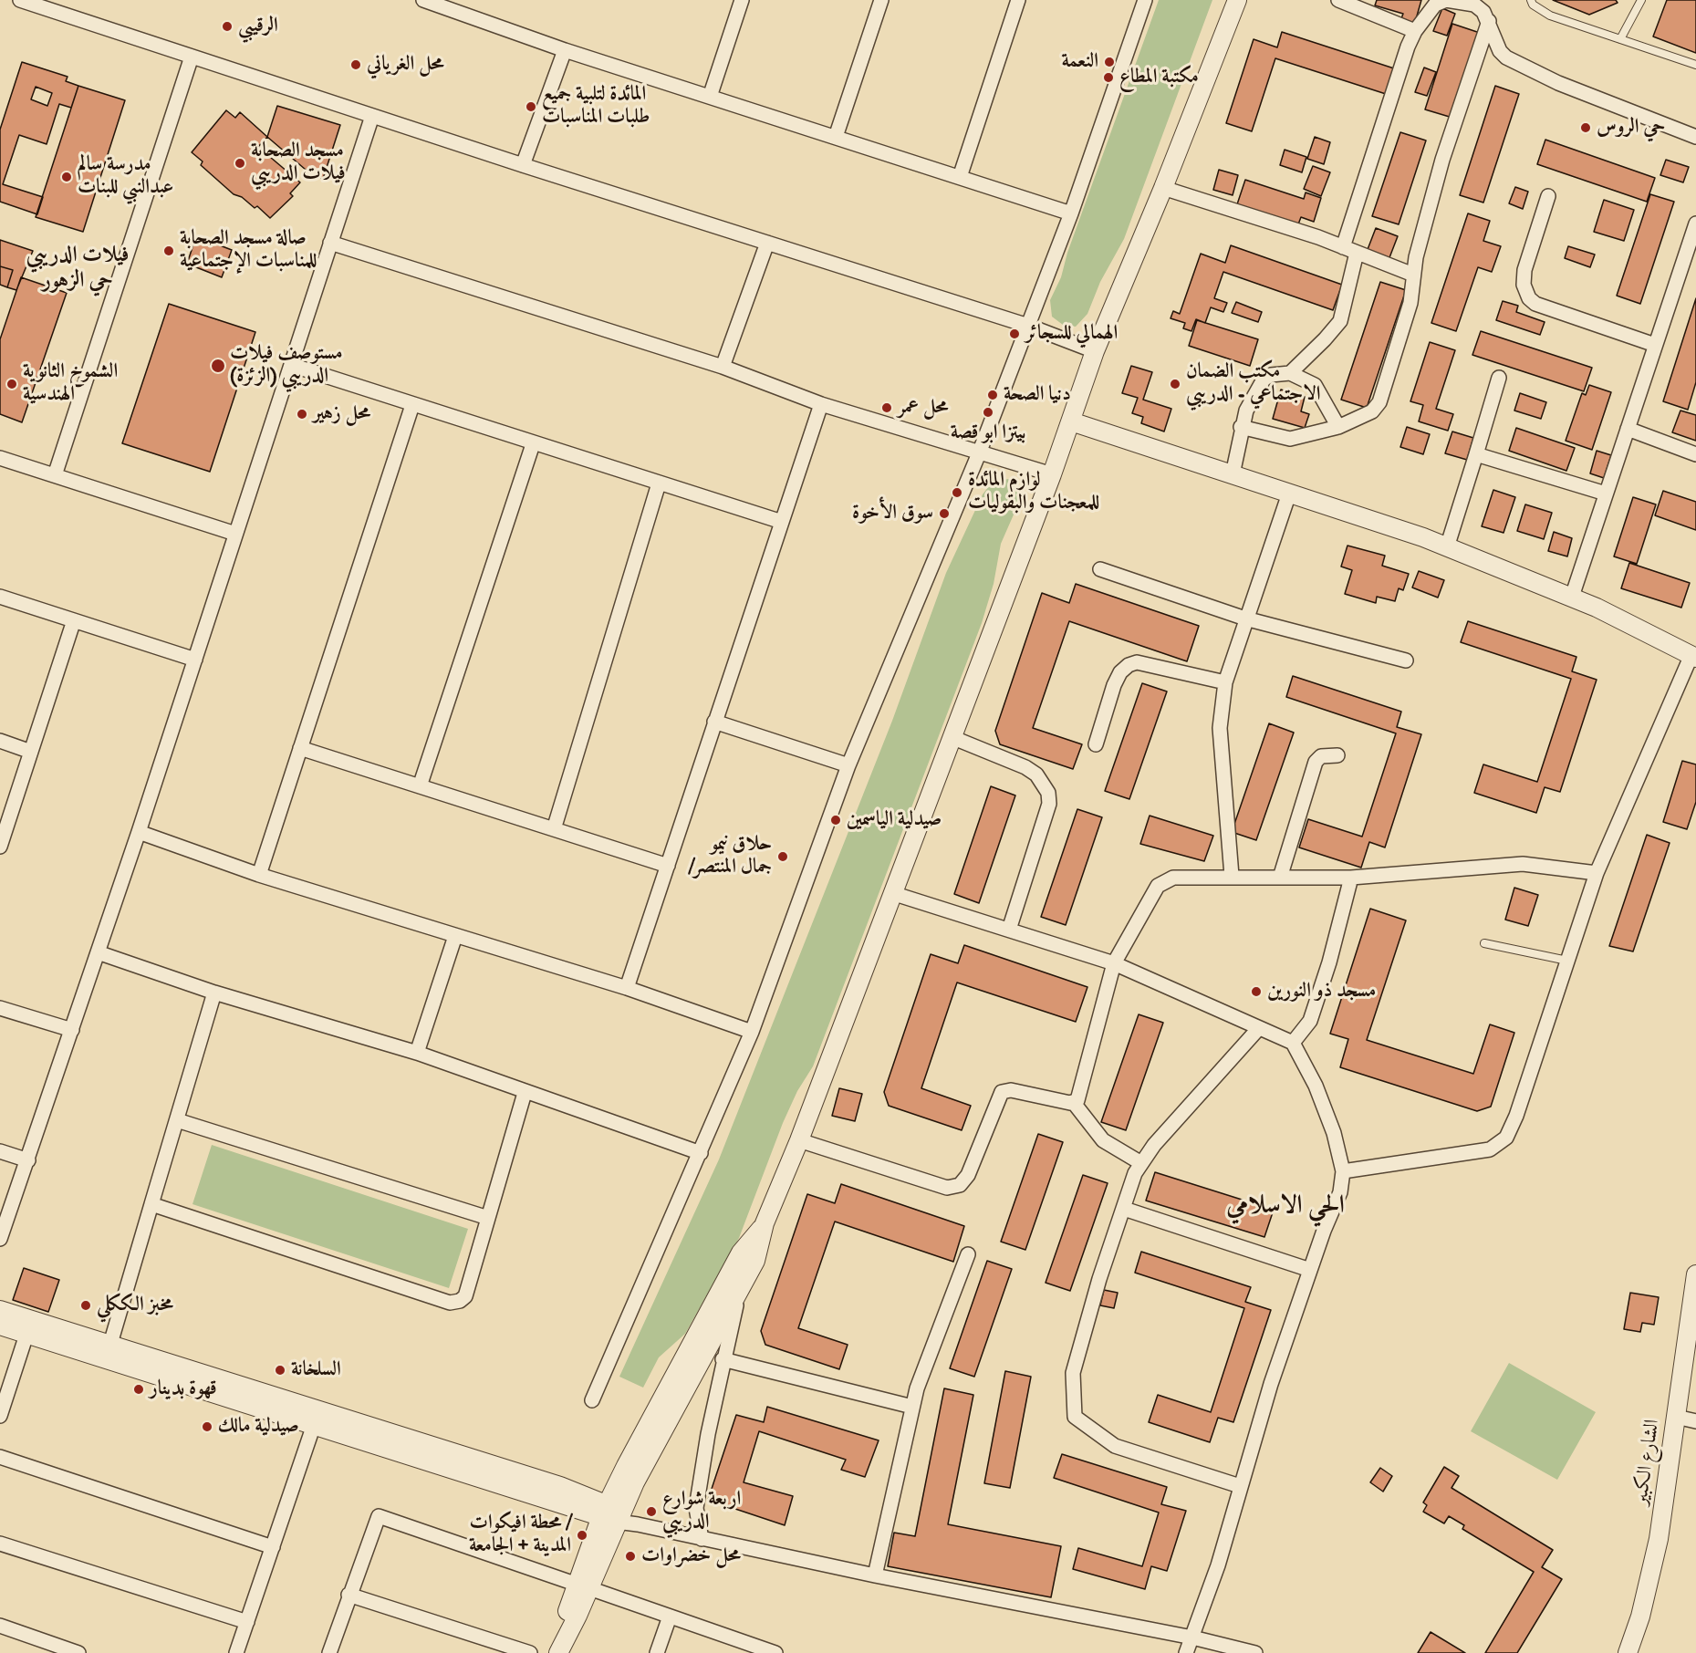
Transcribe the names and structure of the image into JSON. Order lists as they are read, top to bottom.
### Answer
{
  "streets": {
    "street": ["الشارع الكبير"]
  },
  "districts": ["فيلات الدريبي حي الزهور", "الحي الاسلامي"],
  "places": [
    "الرقيبي",
    "النعمة",
    "محل الغرياني",
    "مكتبة المطاع",
    "المائدة لتلبية جميع طلبات المناسبات",
    "حي الروس",
    "مسجد الصحابة فيلات الدريبي",
    "مدرسة سالم عبدالنبي للبنات",
    "صالة مسجد الصحابة للمناسبات الإجتماعية",
    "الهمالي للسجائر",
    "مستوصف فيلات الدريبي (الزئزة)",
    "الشموخ الثانوية الهندسية",
    "مكتب الضمان الاجتماعي - الدريبي",
    "دنيا الصحة",
    "محل عمر",
    "بيتزا ابو قصة",
    "محل زهير",
    "لوازم المائدة للمعجنات والبقوليات",
    "سوق الأخوة",
    "صيدلية الياسمين",
    "حلاق نيمو /جمال المنتصر",
    "مسجد ذو النورين",
    "مخبز الككلي",
    "السلخانة",
    "قهوة بدينار",
    "صيدلية مالك",
    "اربعة شوارع الدريبي",
    "محطة افيكوات / المدينة + الجامعة",
    "محل خضراوات"
  ]
}
